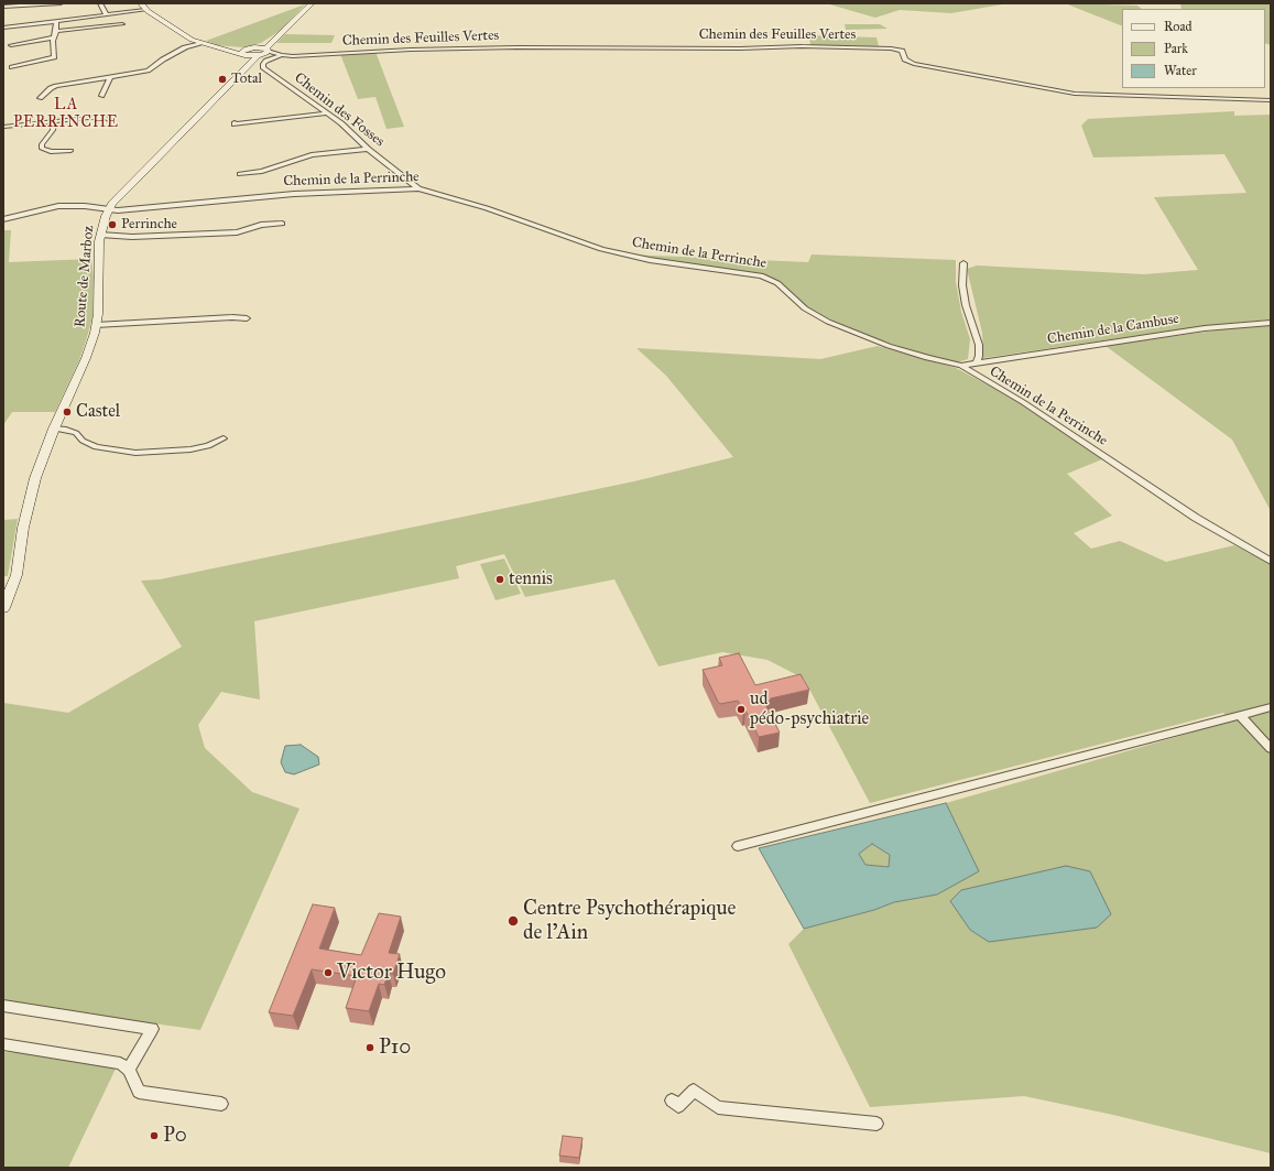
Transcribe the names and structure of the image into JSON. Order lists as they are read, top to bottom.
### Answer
{
  "streets": {
    "main road": ["Route de Marboz"],
    "street": [
      "Chemin des Feuilles Vertes",
      "Chemin des Fosses",
      "Chemin de la Perrinche",
      "Chemin de la Cambuse"
    ]
  },
  "crossings": [
    ["Chemin des Feuilles Vertes", "Chemin des Fosses"],
    ["Chemin des Feuilles Vertes", "Route de Marboz"],
    ["Chemin des Fosses", "Chemin de la Perrinche"],
    ["Chemin de la Perrinche", "Route de Marboz"],
    ["Chemin de la Perrinche", "Chemin de la Cambuse"]
  ],
  "districts": ["LA PERRINCHE"],
  "places": [
    "Total",
    "Perrinche",
    "Castel",
    "tennis",
    "ud pédo-psychiatrie",
    "Centre Psychothérapique de l'Ain",
    "Victor Hugo",
    "P10",
    "P0"
  ],
  "legend": ["Road", "Park", "Water"]
}
